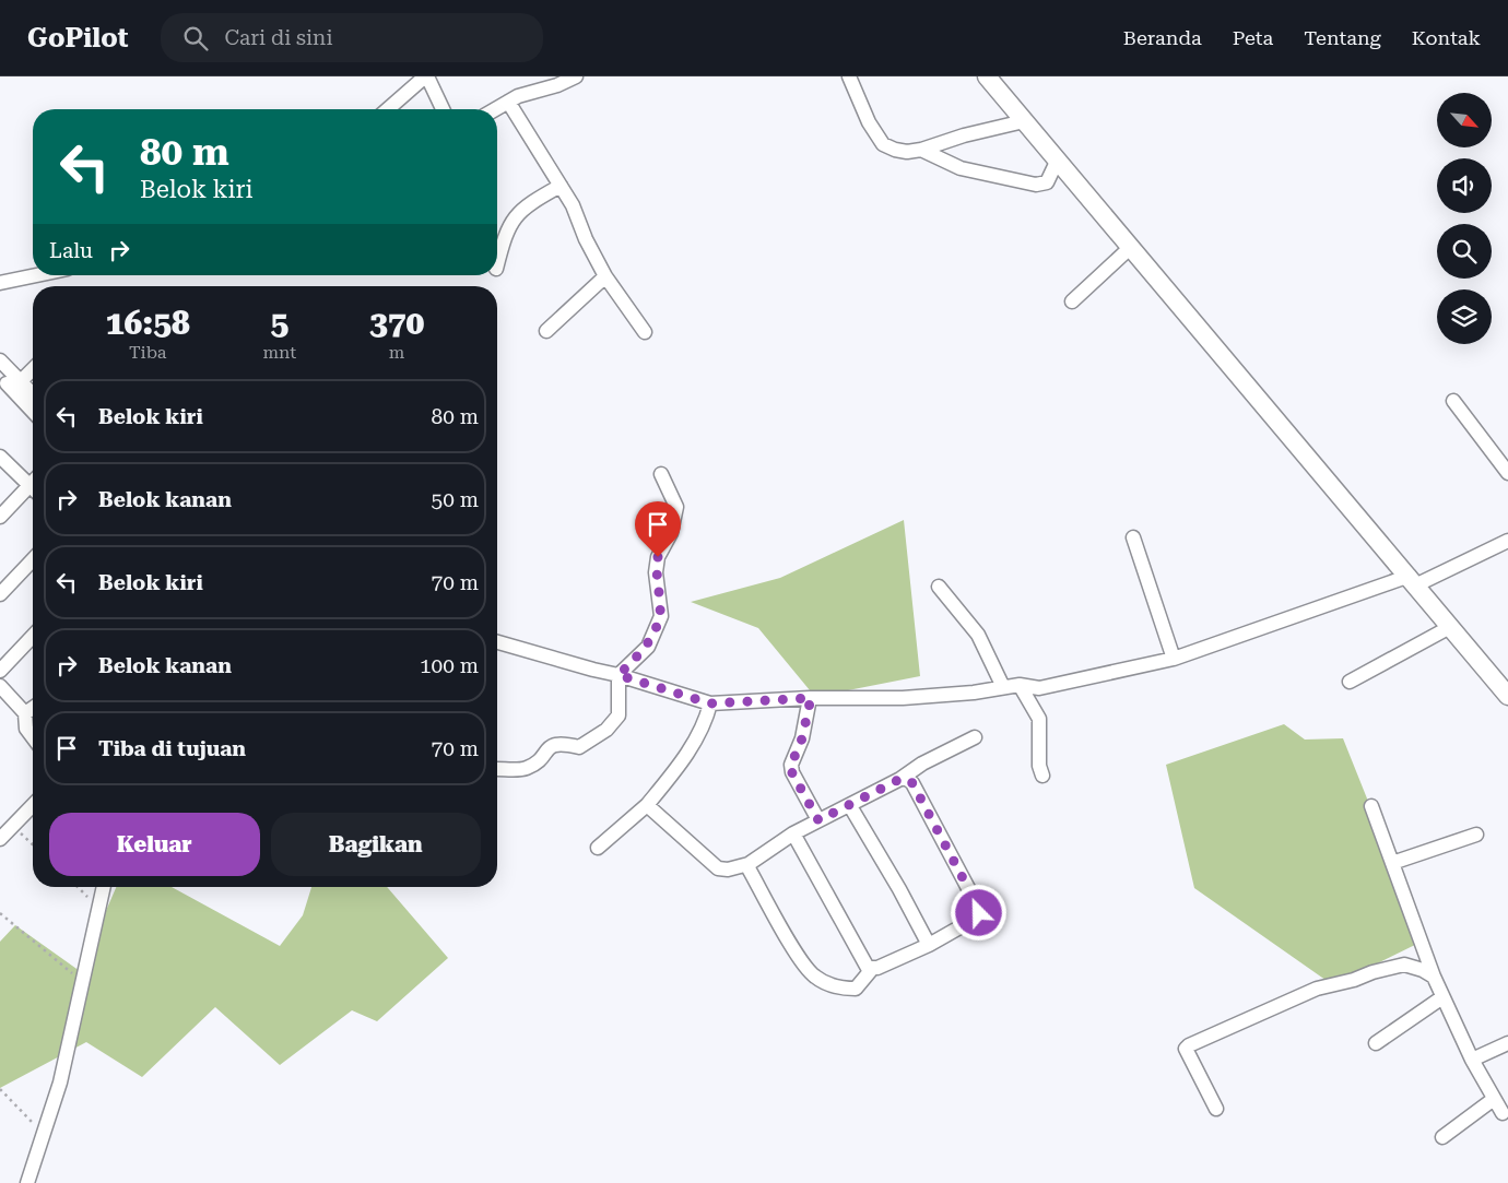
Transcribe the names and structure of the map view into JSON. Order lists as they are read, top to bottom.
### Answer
{
  "north": "bottom right",
  "page": {
    "header": "GoPilot",
    "search": "Cari di sini",
    "nav": [
      "Beranda",
      "Peta",
      "Tentang",
      "Kontak"
    ],
    "turn": ["80 m", "Belok kiri"],
    "then": "Lalu",
    "eta": [
      "16:58",
      "Tiba",
      "5",
      "mnt",
      "370",
      "m"
    ],
    "list": [
      {
        "name": "Belok kiri",
        "value": "80 m"
      },
      {
        "name": "Belok kanan",
        "value": "50 m"
      },
      {
        "name": "Belok kiri",
        "value": "70 m"
      },
      {
        "name": "Belok kanan",
        "value": "100 m"
      },
      {
        "name": "Tiba di tujuan",
        "value": "70 m"
      }
    ],
    "buttons": ["Keluar", "Bagikan"]
  }
}
